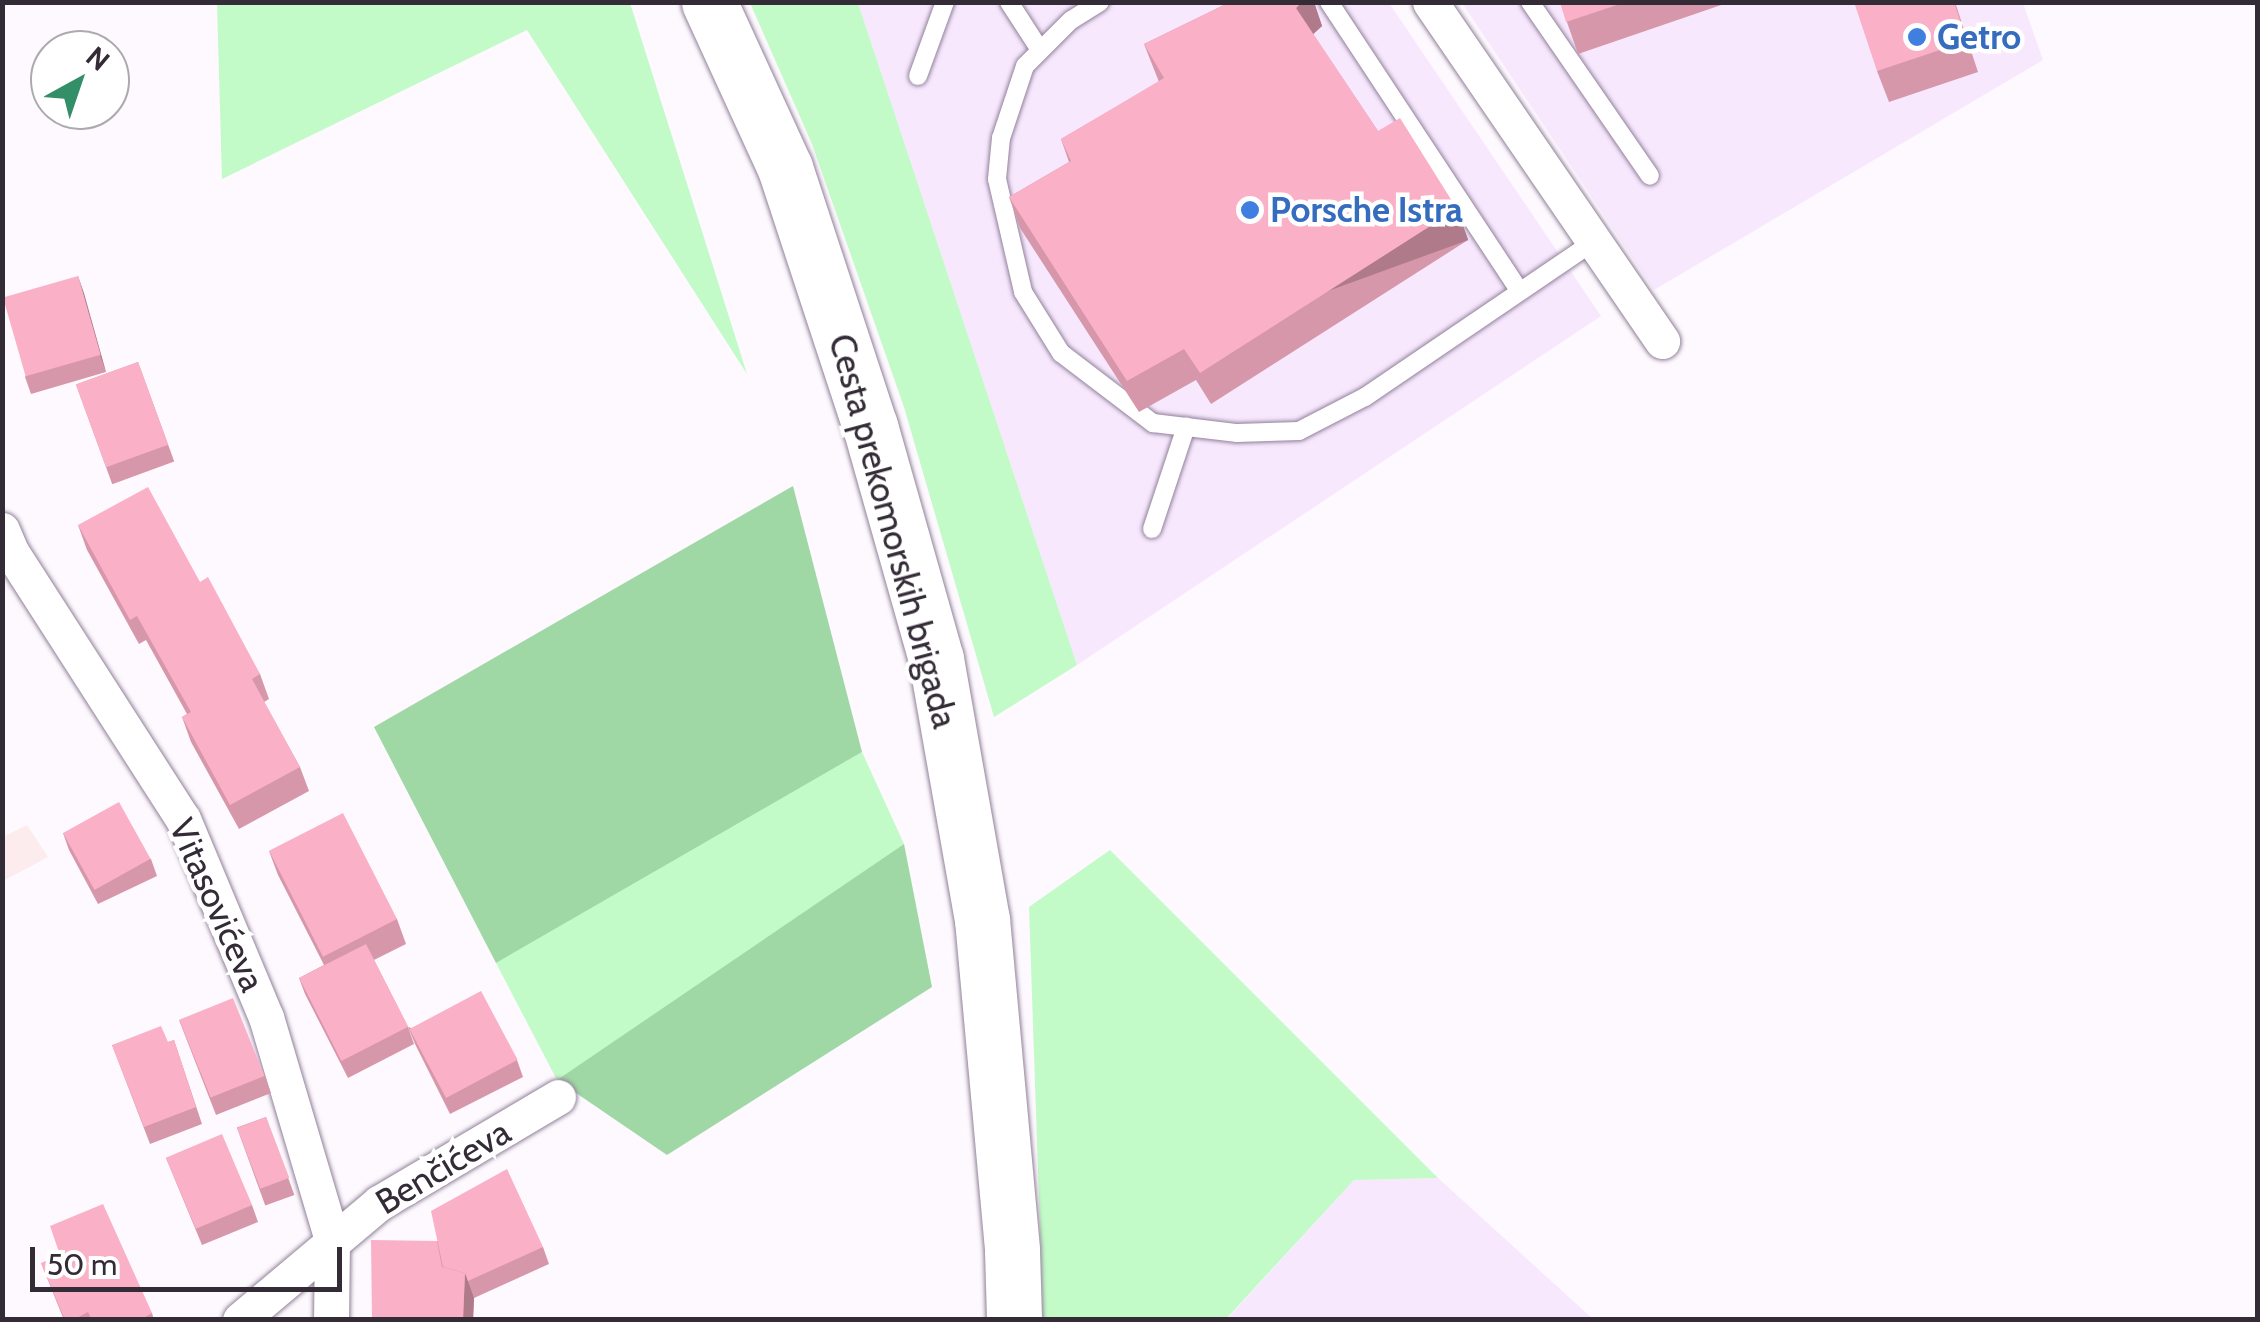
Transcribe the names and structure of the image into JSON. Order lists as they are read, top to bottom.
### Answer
{
  "streets": {
    "main road": ["Cesta prekomorskih brigada"],
    "street": ["Vitasovićeva", "Benčićeva"]
  },
  "crossings": [
    ["Vitasovićeva", "Benčićeva"]
  ],
  "places": ["Getro", "Porsche Istra"],
  "scale_bar": "50 m",
  "north": "top right"
}
